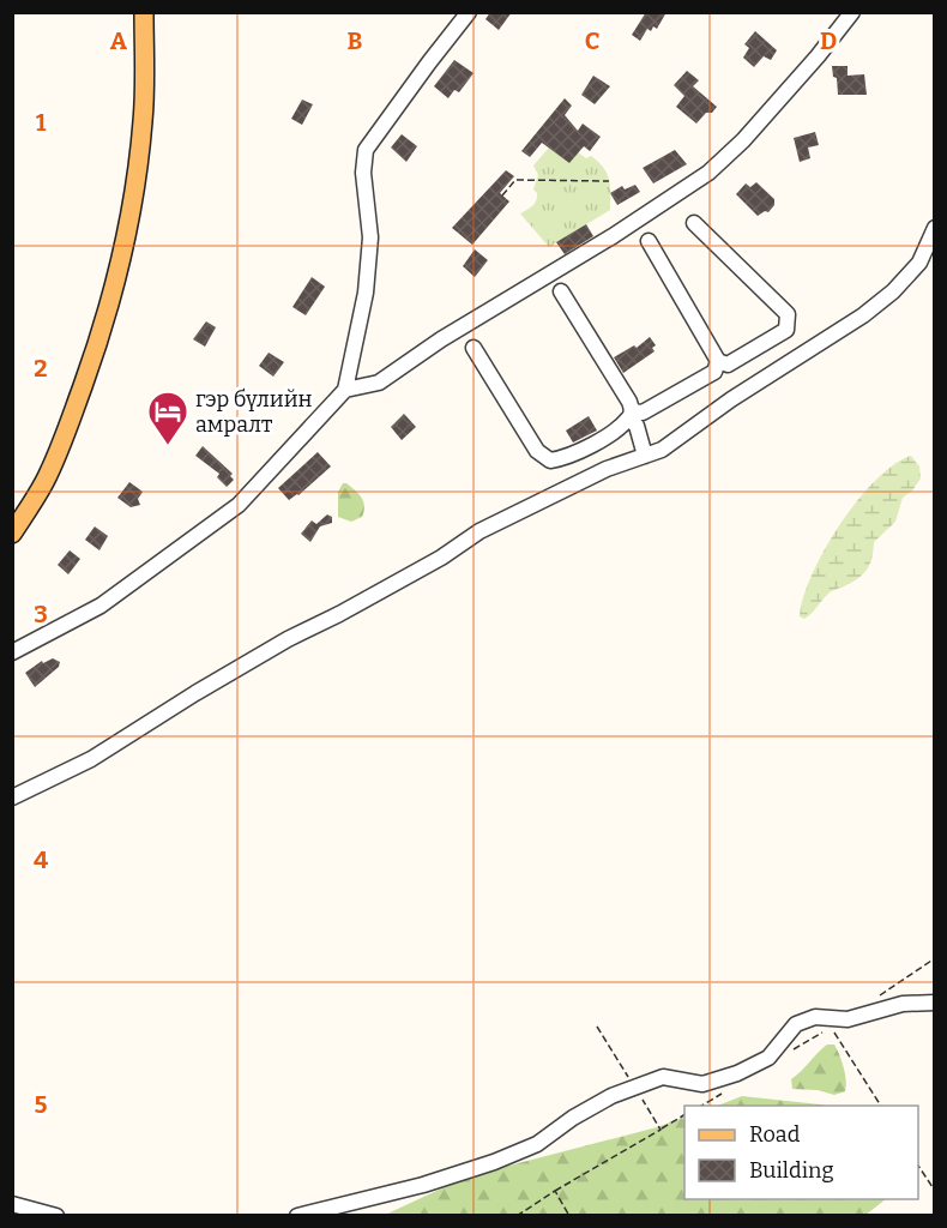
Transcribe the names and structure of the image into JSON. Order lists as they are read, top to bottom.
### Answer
{
  "places": {
    "hotel": ["гэр бүлийн амралт"]
  },
  "legend": ["Road", "Building"],
  "grid": {
    "columns": [
      "A",
      "B",
      "C",
      "D"
    ],
    "rows": [
      "1",
      "2",
      "3",
      "4",
      "5"
    ]
  }
}
